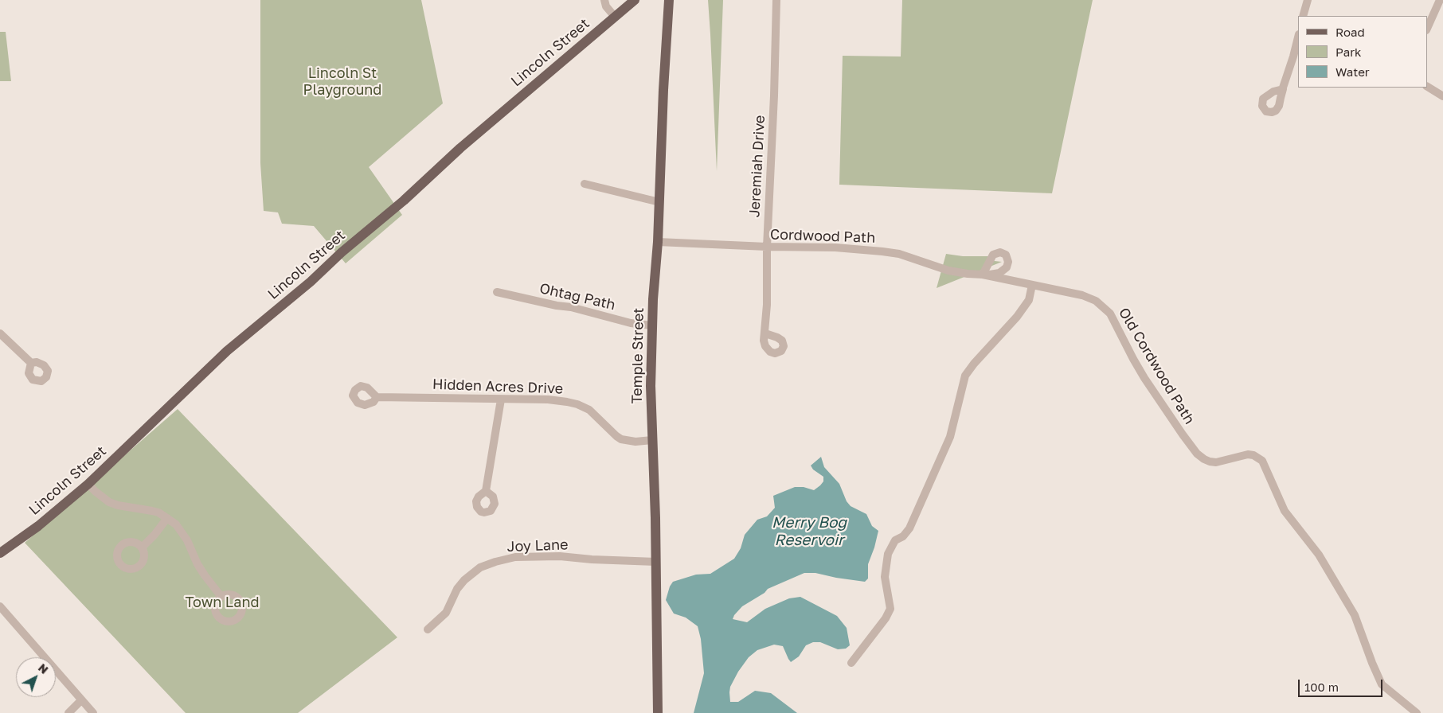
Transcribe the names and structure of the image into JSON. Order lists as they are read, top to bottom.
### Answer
{
  "streets": {
    "main road": ["Lincoln Street", "Temple Street"],
    "street": [
      "Jeremiah Drive",
      "Cordwood Path",
      "Ohtag Path",
      "Old Cordwood Path",
      "Hidden Acres Drive",
      "Joy Lane"
    ]
  },
  "crossings": [
    ["Jeremiah Drive", "Cordwood Path"],
    ["Cordwood Path", "Temple Street"],
    ["Cordwood Path", "Old Cordwood Path"],
    ["Ohtag Path", "Temple Street"],
    ["Temple Street", "Hidden Acres Drive"],
    ["Temple Street", "Joy Lane"]
  ],
  "water": ["Merry Bog Reservoir"],
  "parks": ["Lincoln St Playground", "Town Land"],
  "legend": ["Road", "Park", "Water"],
  "scale_bar": "100 m",
  "north": "top right"
}
